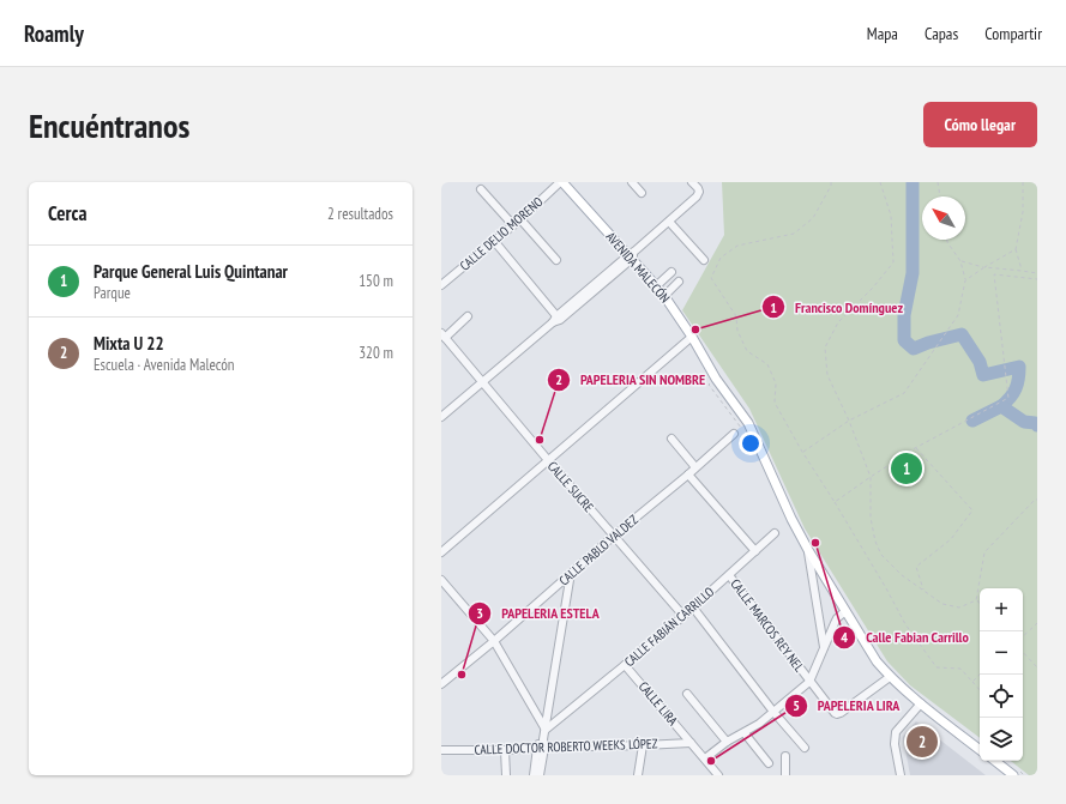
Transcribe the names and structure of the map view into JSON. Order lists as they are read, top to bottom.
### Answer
{
  "streets": {
    "main road": ["AVENIDA MALECÓN"],
    "street": [
      "CALLE DELIO MORENO",
      "CALLE SUCRE",
      "CALLE PABLO VALDEZ",
      "CALLE MARCOS REY NEL",
      "CALLE FABIÁN CARRILLO",
      "CALLE LIRA",
      "CALLE DOCTOR ROBERTO WEEKS LÓPEZ"
    ]
  },
  "crossings": [
    ["CALLE DELIO MORENO", "AVENIDA MALECÓN"],
    ["AVENIDA MALECÓN", "CALLE MARCOS REY NEL"],
    ["CALLE SUCRE", "CALLE PABLO VALDEZ"],
    ["CALLE SUCRE", "CALLE FABIÁN CARRILLO"],
    ["CALLE MARCOS REY NEL", "CALLE FABIÁN CARRILLO"],
    ["CALLE FABIÁN CARRILLO", "CALLE LIRA"],
    ["CALLE LIRA", "CALLE DOCTOR ROBERTO WEEKS LÓPEZ"]
  ],
  "places": [
    "Francisco Domínguez",
    "PAPELERIA SIN NOMBRE",
    "Calle Fabian Carrillo",
    "PAPELERIA ESTELA",
    "PAPELERIA LIRA"
  ],
  "north": "top left",
  "page": {
    "header": "Roamly",
    "nav": ["Mapa", "Capas", "Compartir"],
    "buttons": "Cómo llegar",
    "title": "Encuéntranos",
    "heading": ["Cerca", "2 resultados"],
    "list": [
      {
        "mark": "1",
        "name": "Parque General Luis Quintanar",
        "note": "Parque",
        "value": "150 m"
      },
      {
        "mark": "2",
        "name": "Mixta U 22",
        "note": "Escuela · Avenida Malecón",
        "value": "320 m"
      }
    ],
    "pins": ["1", "2"],
    "map_buttons": ["+", "−"]
  }
}
